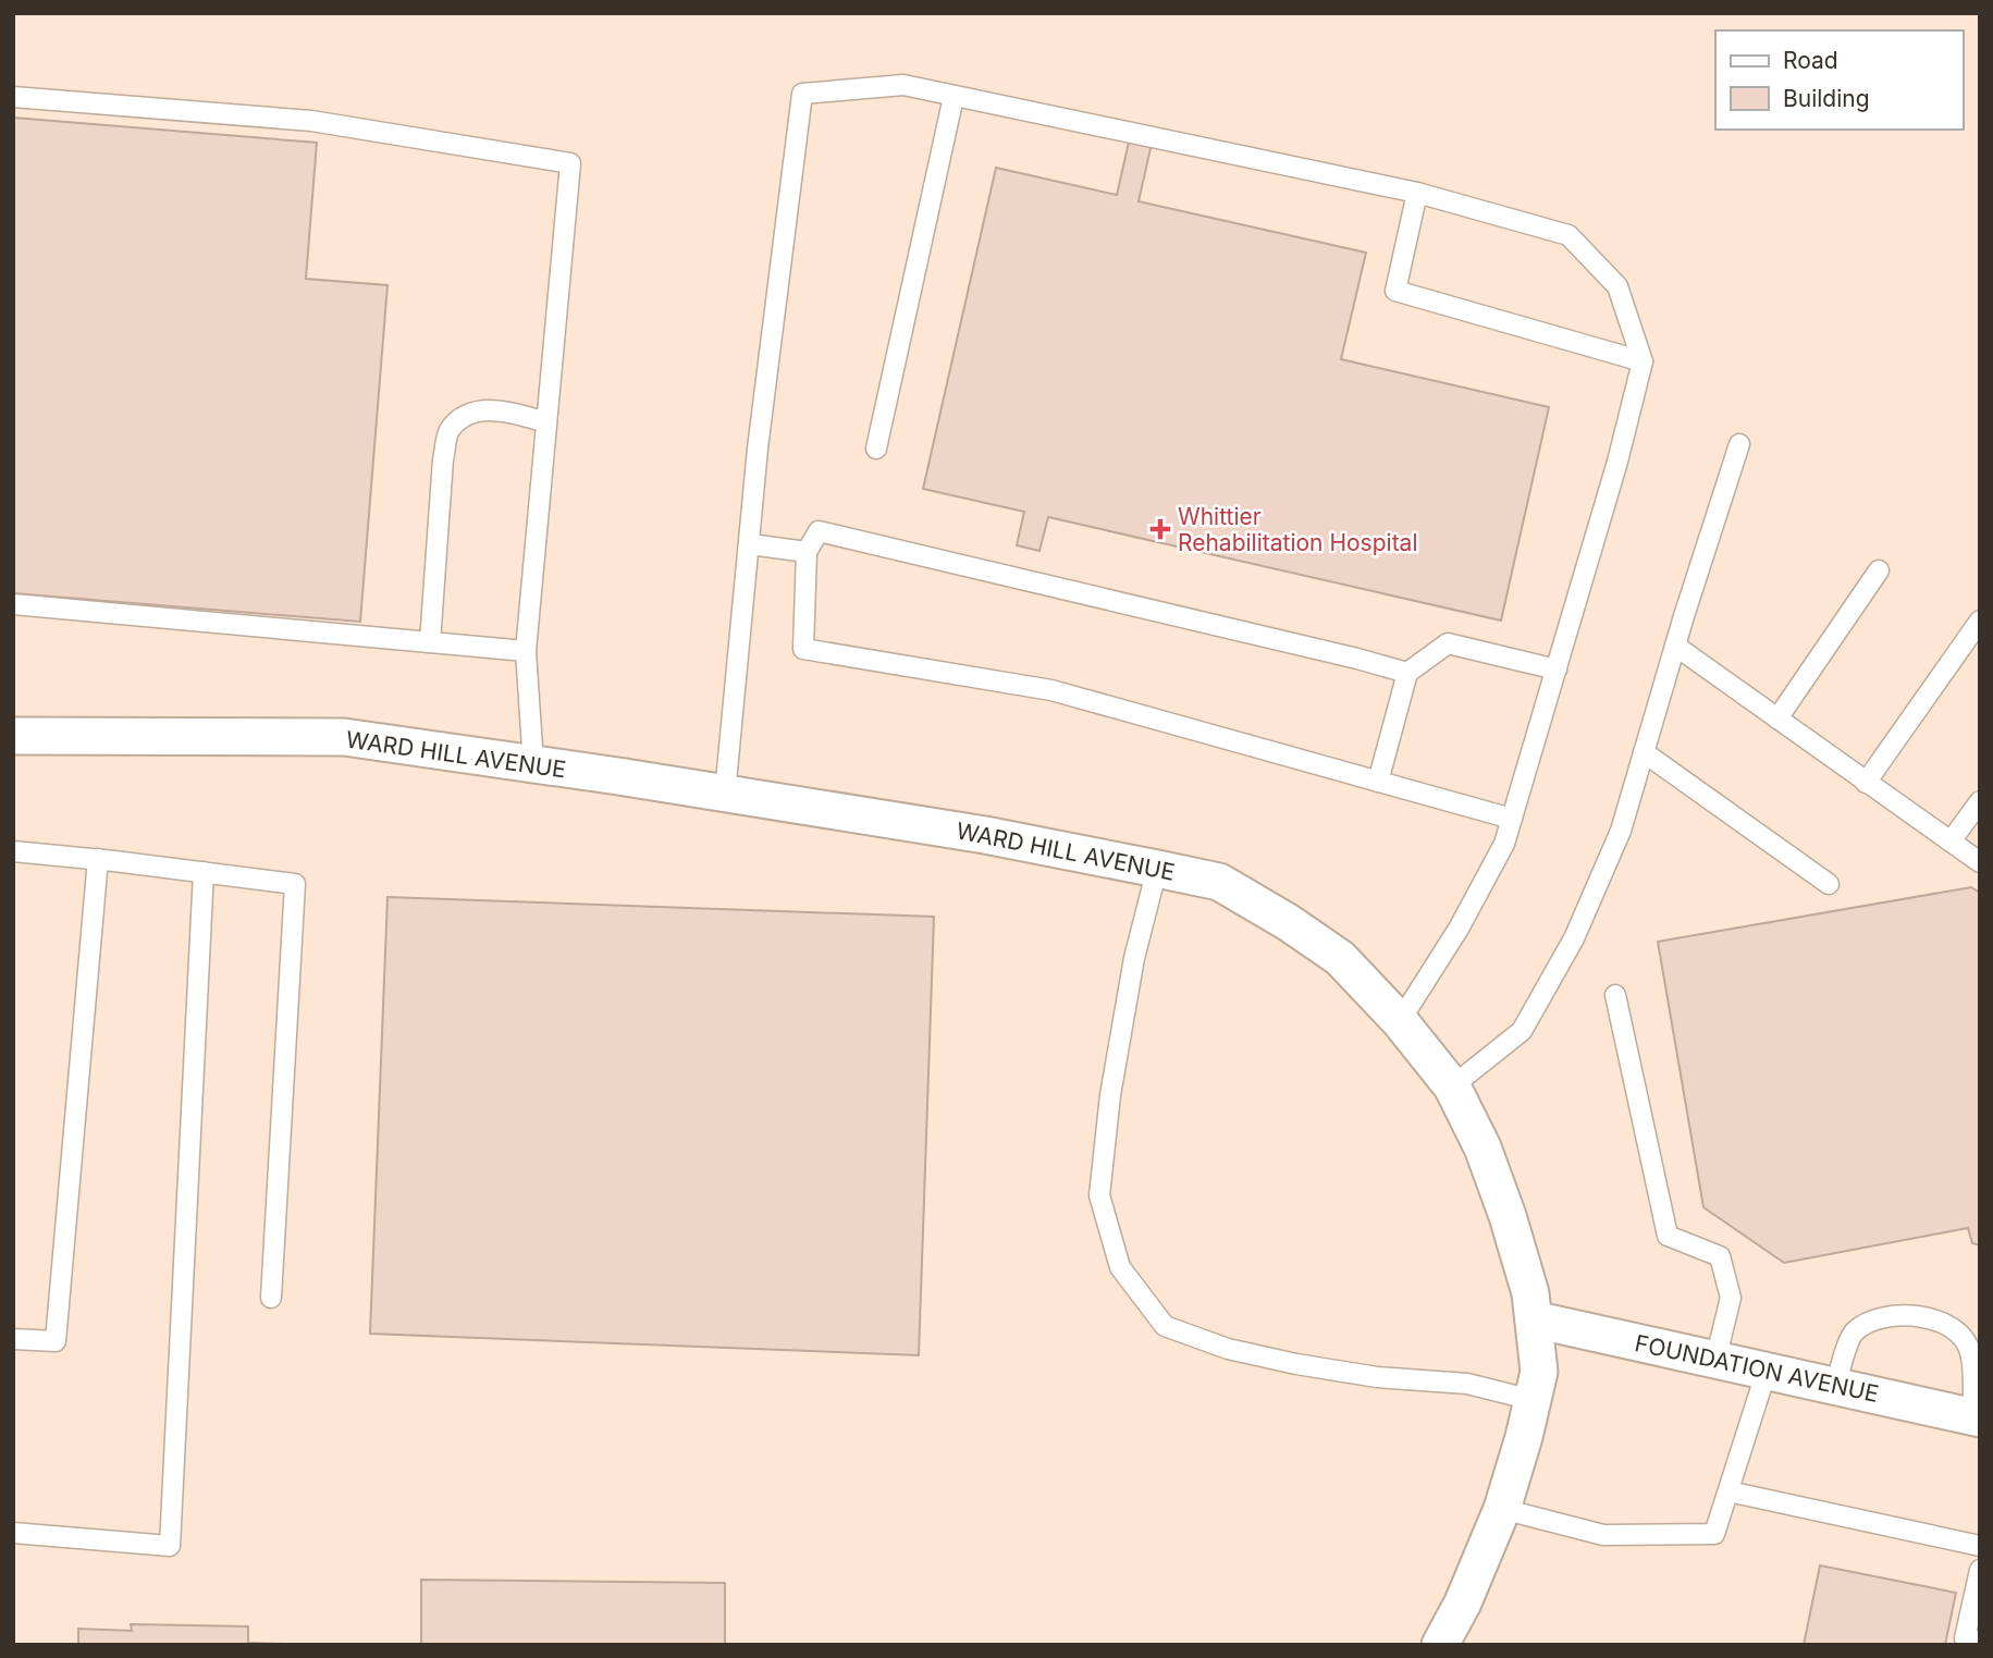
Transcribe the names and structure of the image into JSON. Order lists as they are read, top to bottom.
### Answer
{
  "streets": {
    "street": ["WARD HILL AVENUE", "FOUNDATION AVENUE"]
  },
  "crossings": [
    ["WARD HILL AVENUE", "FOUNDATION AVENUE"]
  ],
  "places": {
    "health": ["Whittier Rehabilitation Hospital"]
  },
  "legend": ["Road", "Building"]
}
